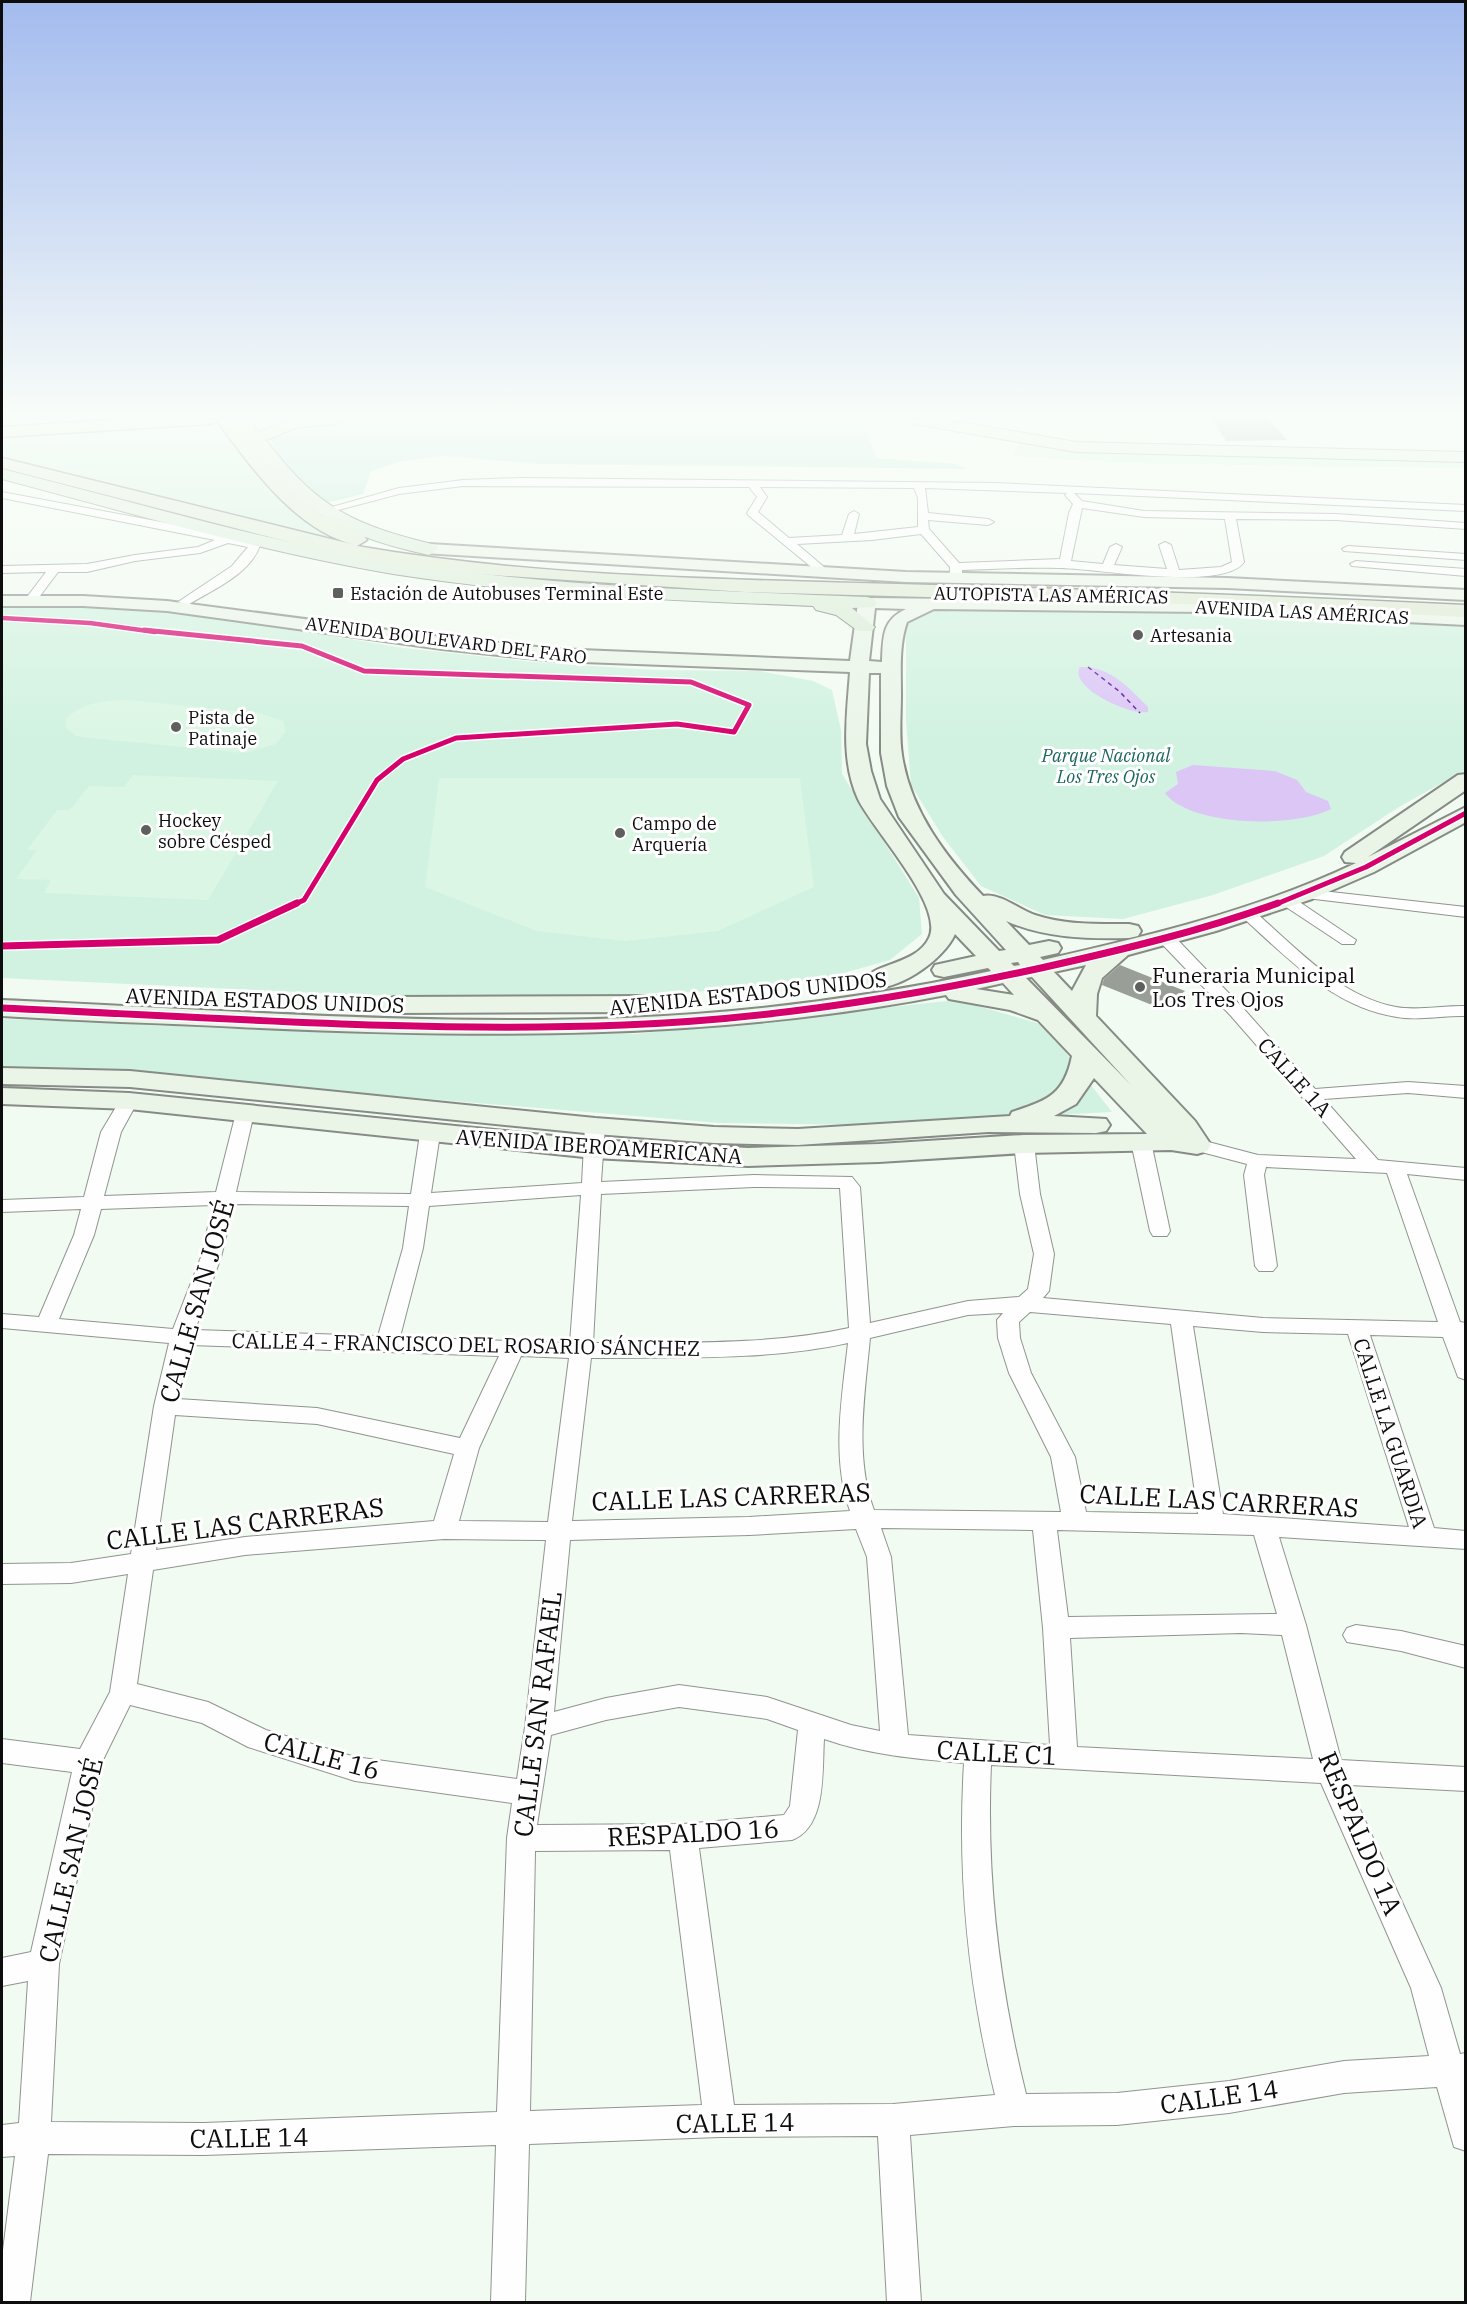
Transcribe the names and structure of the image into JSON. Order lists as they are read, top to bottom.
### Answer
{
  "streets": {
    "highway": ["AUTOPISTA LAS AMÉRICAS"],
    "main road": ["AVENIDA LAS AMÉRICAS"],
    "street": [
      "AVENIDA BOULEVARD DEL FARO",
      "AVENIDA ESTADOS UNIDOS",
      "CALLE 1A",
      "AVENIDA IBEROAMERICANA",
      "CALLE SAN JOSÉ",
      "CALLE 4 - FRANCISCO DEL ROSARIO SÁNCHEZ",
      "CALLE LA GUARDIA",
      "CALLE LAS CARRERAS",
      "CALLE SAN RAFAEL",
      "CALLE C1",
      "CALLE 16",
      "RESPALDO 16",
      "RESPALDO 1A",
      "CALLE 14"
    ]
  },
  "crossings": [
    ["AVENIDA ESTADOS UNIDOS", "CALLE 1A"],
    ["AVENIDA IBEROAMERICANA", "CALLE SAN JOSÉ"],
    ["AVENIDA IBEROAMERICANA", "CALLE SAN RAFAEL"],
    ["CALLE SAN JOSÉ", "CALLE 4 - FRANCISCO DEL ROSARIO SÁNCHEZ"],
    ["CALLE SAN JOSÉ", "CALLE LAS CARRERAS"],
    ["CALLE SAN JOSÉ", "CALLE 16"],
    ["CALLE SAN JOSÉ", "CALLE 14"],
    ["CALLE 4 - FRANCISCO DEL ROSARIO SÁNCHEZ", "CALLE LA GUARDIA"],
    ["CALLE 4 - FRANCISCO DEL ROSARIO SÁNCHEZ", "CALLE SAN RAFAEL"],
    ["CALLE LA GUARDIA", "CALLE LAS CARRERAS"],
    ["CALLE LAS CARRERAS", "CALLE SAN RAFAEL"],
    ["CALLE LAS CARRERAS", "RESPALDO 1A"],
    ["CALLE SAN RAFAEL", "CALLE C1"],
    ["CALLE SAN RAFAEL", "CALLE 16"],
    ["CALLE SAN RAFAEL", "RESPALDO 16"],
    ["CALLE SAN RAFAEL", "CALLE 14"],
    ["CALLE C1", "RESPALDO 16"],
    ["CALLE C1", "RESPALDO 1A"],
    ["RESPALDO 1A", "CALLE 14"]
  ],
  "parks": ["Parque Nacional Los Tres Ojos"],
  "places": {
    "transit": ["Estación de Autobuses Terminal Este"],
    "other": [
      "Artesania",
      "Pista de Patinaje",
      "Hockey sobre Césped",
      "Campo de Arquería",
      "Funeraria Municipal Los Tres Ojos"
    ]
  }
}
